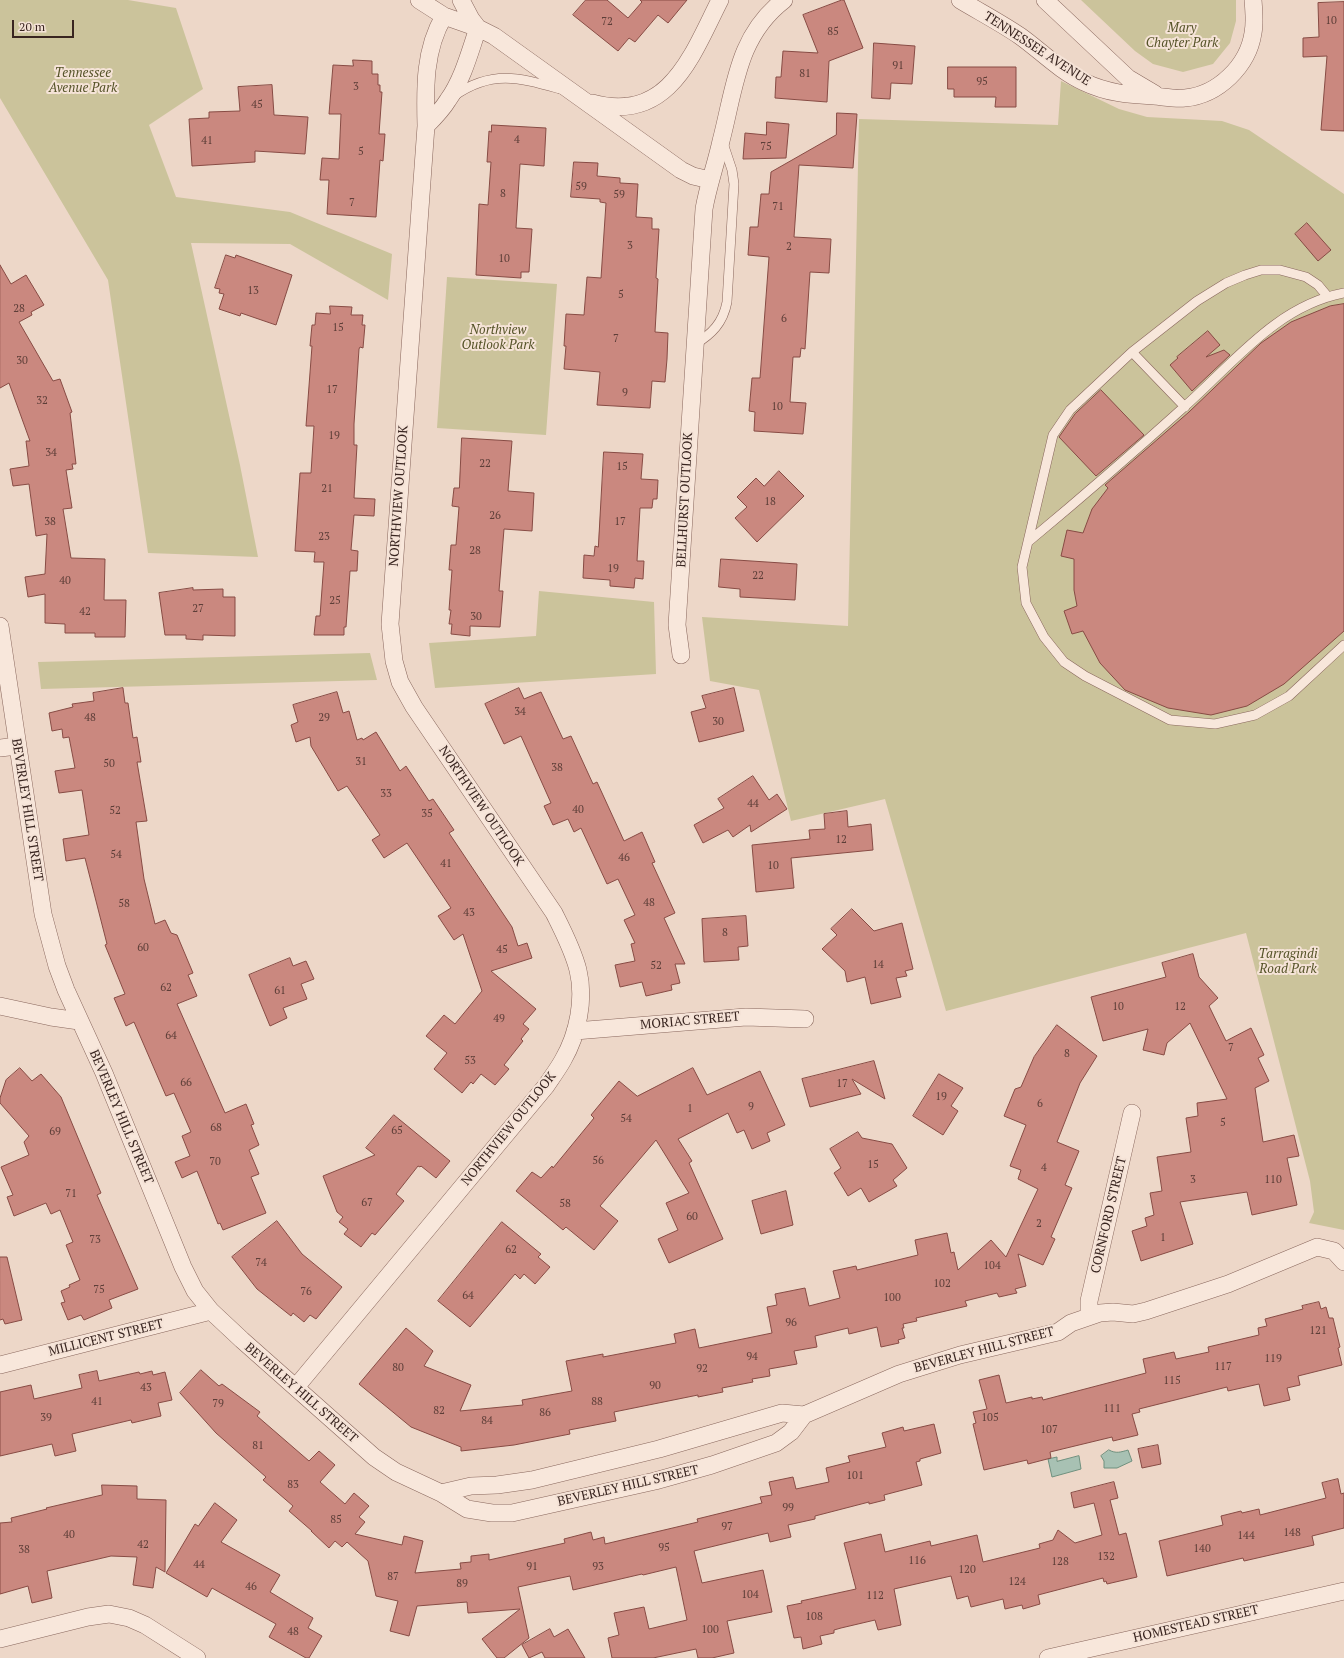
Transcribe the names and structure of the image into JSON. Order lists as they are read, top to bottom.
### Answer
{
  "streets": {
    "street": [
      "TENNESSEE AVENUE",
      "NORTHVIEW OUTLOOK",
      "BELLHURST OUTLOOK",
      "BEVERLEY HILL STREET",
      "MORIAC STREET",
      "CORNFORD STREET",
      "MILLICENT STREET",
      "HOMESTEAD STREET"
    ]
  },
  "crossings": [
    ["NORTHVIEW OUTLOOK", "BEVERLEY HILL STREET"],
    ["NORTHVIEW OUTLOOK", "MORIAC STREET"],
    ["BEVERLEY HILL STREET", "CORNFORD STREET"],
    ["BEVERLEY HILL STREET", "MILLICENT STREET"]
  ],
  "parks": [
    "Mary Chayter Park",
    "Tennessee Avenue Park",
    "Northview Outlook Park",
    "Tarragindi Road Park"
  ],
  "house_numbers": [
    "10",
    "72",
    "85",
    "91",
    "81",
    "95",
    "3",
    "45",
    "4",
    "41",
    "75",
    "5",
    "59",
    "8",
    "59",
    "7",
    "71",
    "3",
    "2",
    "10",
    "13",
    "5",
    "28",
    "6",
    "15",
    "7",
    "30",
    "17",
    "9",
    "32",
    "10",
    "19",
    "34",
    "22",
    "15",
    "21",
    "18",
    "26",
    "38",
    "17",
    "23",
    "28",
    "19",
    "22",
    "40",
    "25",
    "27",
    "42",
    "30",
    "34",
    "48",
    "29",
    "30",
    "31",
    "50",
    "38",
    "33",
    "44",
    "40",
    "52",
    "35",
    "12",
    "54",
    "46",
    "41",
    "10",
    "48",
    "58",
    "43",
    "8",
    "60",
    "45",
    "14",
    "52",
    "62",
    "61",
    "10",
    "12",
    "49",
    "64",
    "7",
    "8",
    "53",
    "66",
    "17",
    "19",
    "6",
    "9",
    "1",
    "54",
    "5",
    "68",
    "65",
    "69",
    "56",
    "70",
    "15",
    "4",
    "3",
    "110",
    "71",
    "67",
    "58",
    "60",
    "2",
    "1",
    "73",
    "62",
    "74",
    "104",
    "102",
    "75",
    "76",
    "64",
    "100",
    "96",
    "121",
    "94",
    "119",
    "117",
    "80",
    "92",
    "115",
    "90",
    "43",
    "41",
    "88",
    "79",
    "111",
    "82",
    "86",
    "39",
    "105",
    "84",
    "107",
    "81",
    "101",
    "83",
    "99",
    "85",
    "97",
    "148",
    "40",
    "144",
    "42",
    "95",
    "140",
    "38",
    "132",
    "116",
    "128",
    "44",
    "91",
    "93",
    "120",
    "87",
    "124",
    "89",
    "46",
    "104",
    "112",
    "108",
    "100",
    "48"
  ],
  "scale_bar": "20 m"
}
